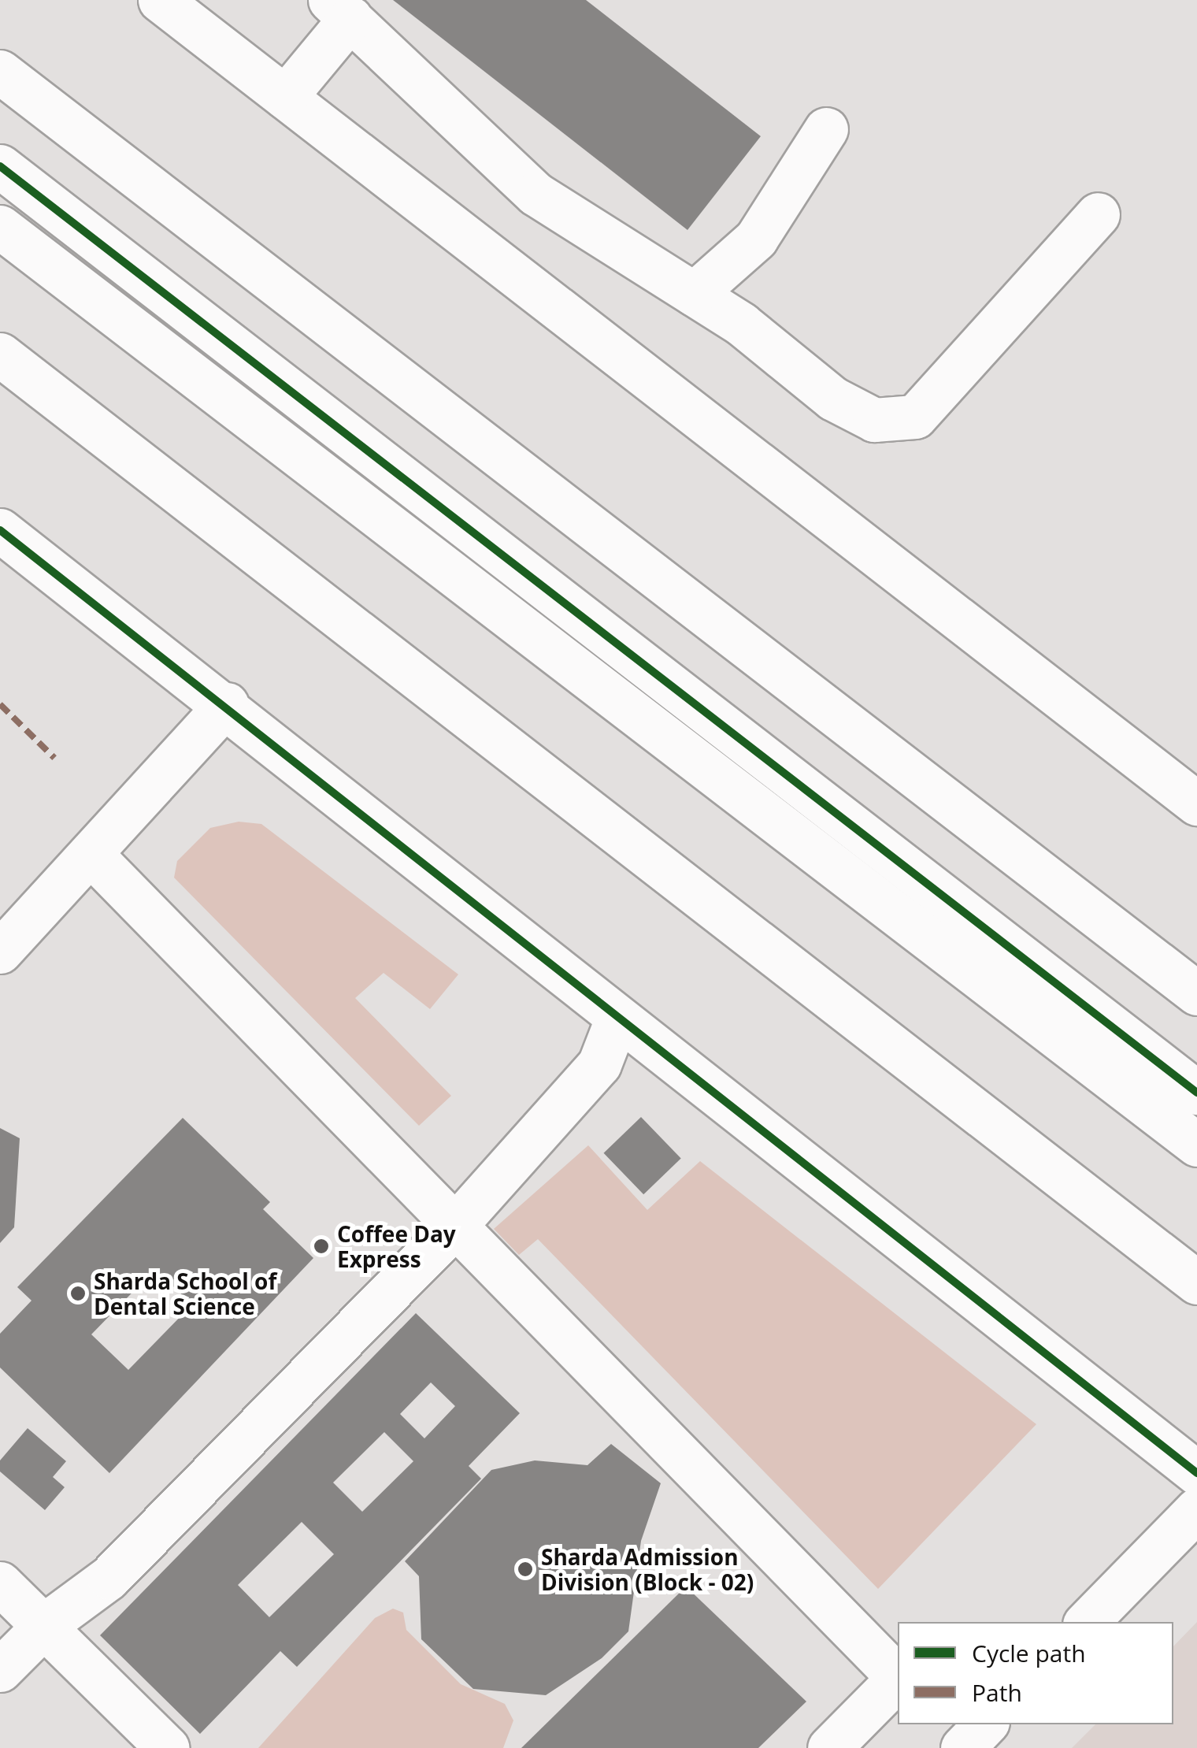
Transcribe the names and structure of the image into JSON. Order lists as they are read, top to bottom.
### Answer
{
  "places": ["Coffee Day Express", "Sharda School of Dental Science", "Sharda Admission Division (Block - 02)"],
  "legend": ["Cycle path", "Path"]
}
